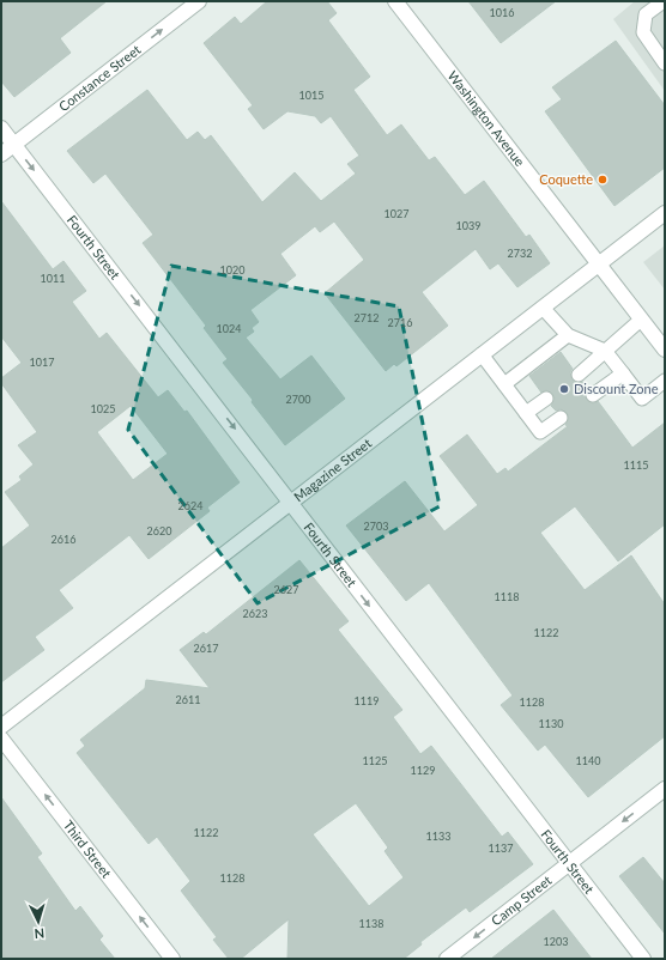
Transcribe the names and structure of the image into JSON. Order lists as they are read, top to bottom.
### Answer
{
  "streets": {
    "street": [
      "Constance Street",
      "Washington Avenue",
      "Fourth Street",
      "Magazine Street",
      "Third Street",
      "Camp Street"
    ]
  },
  "crossings": [
    ["Constance Street", "Fourth Street"],
    ["Washington Avenue", "Magazine Street"],
    ["Fourth Street", "Magazine Street"],
    ["Fourth Street", "Camp Street"]
  ],
  "one_way": [
    "Constance Street",
    "Fourth Street",
    "Third Street",
    "Camp Street"
  ],
  "places": ["Coquette", "Discount Zone"],
  "house_numbers": [
    "1016",
    "1015",
    "1027",
    "1039",
    "2732",
    "1020",
    "1011",
    "2712",
    "2716",
    "1024",
    "1017",
    "2700",
    "1025",
    "1115",
    "2624",
    "2703",
    "2620",
    "2616",
    "2627",
    "1118",
    "2623",
    "1122",
    "2617",
    "2611",
    "1119",
    "1128",
    "1130",
    "1125",
    "1140",
    "1129",
    "1122",
    "1133",
    "1137",
    "1128",
    "1138",
    "1203"
  ],
  "north": "bottom"
}
